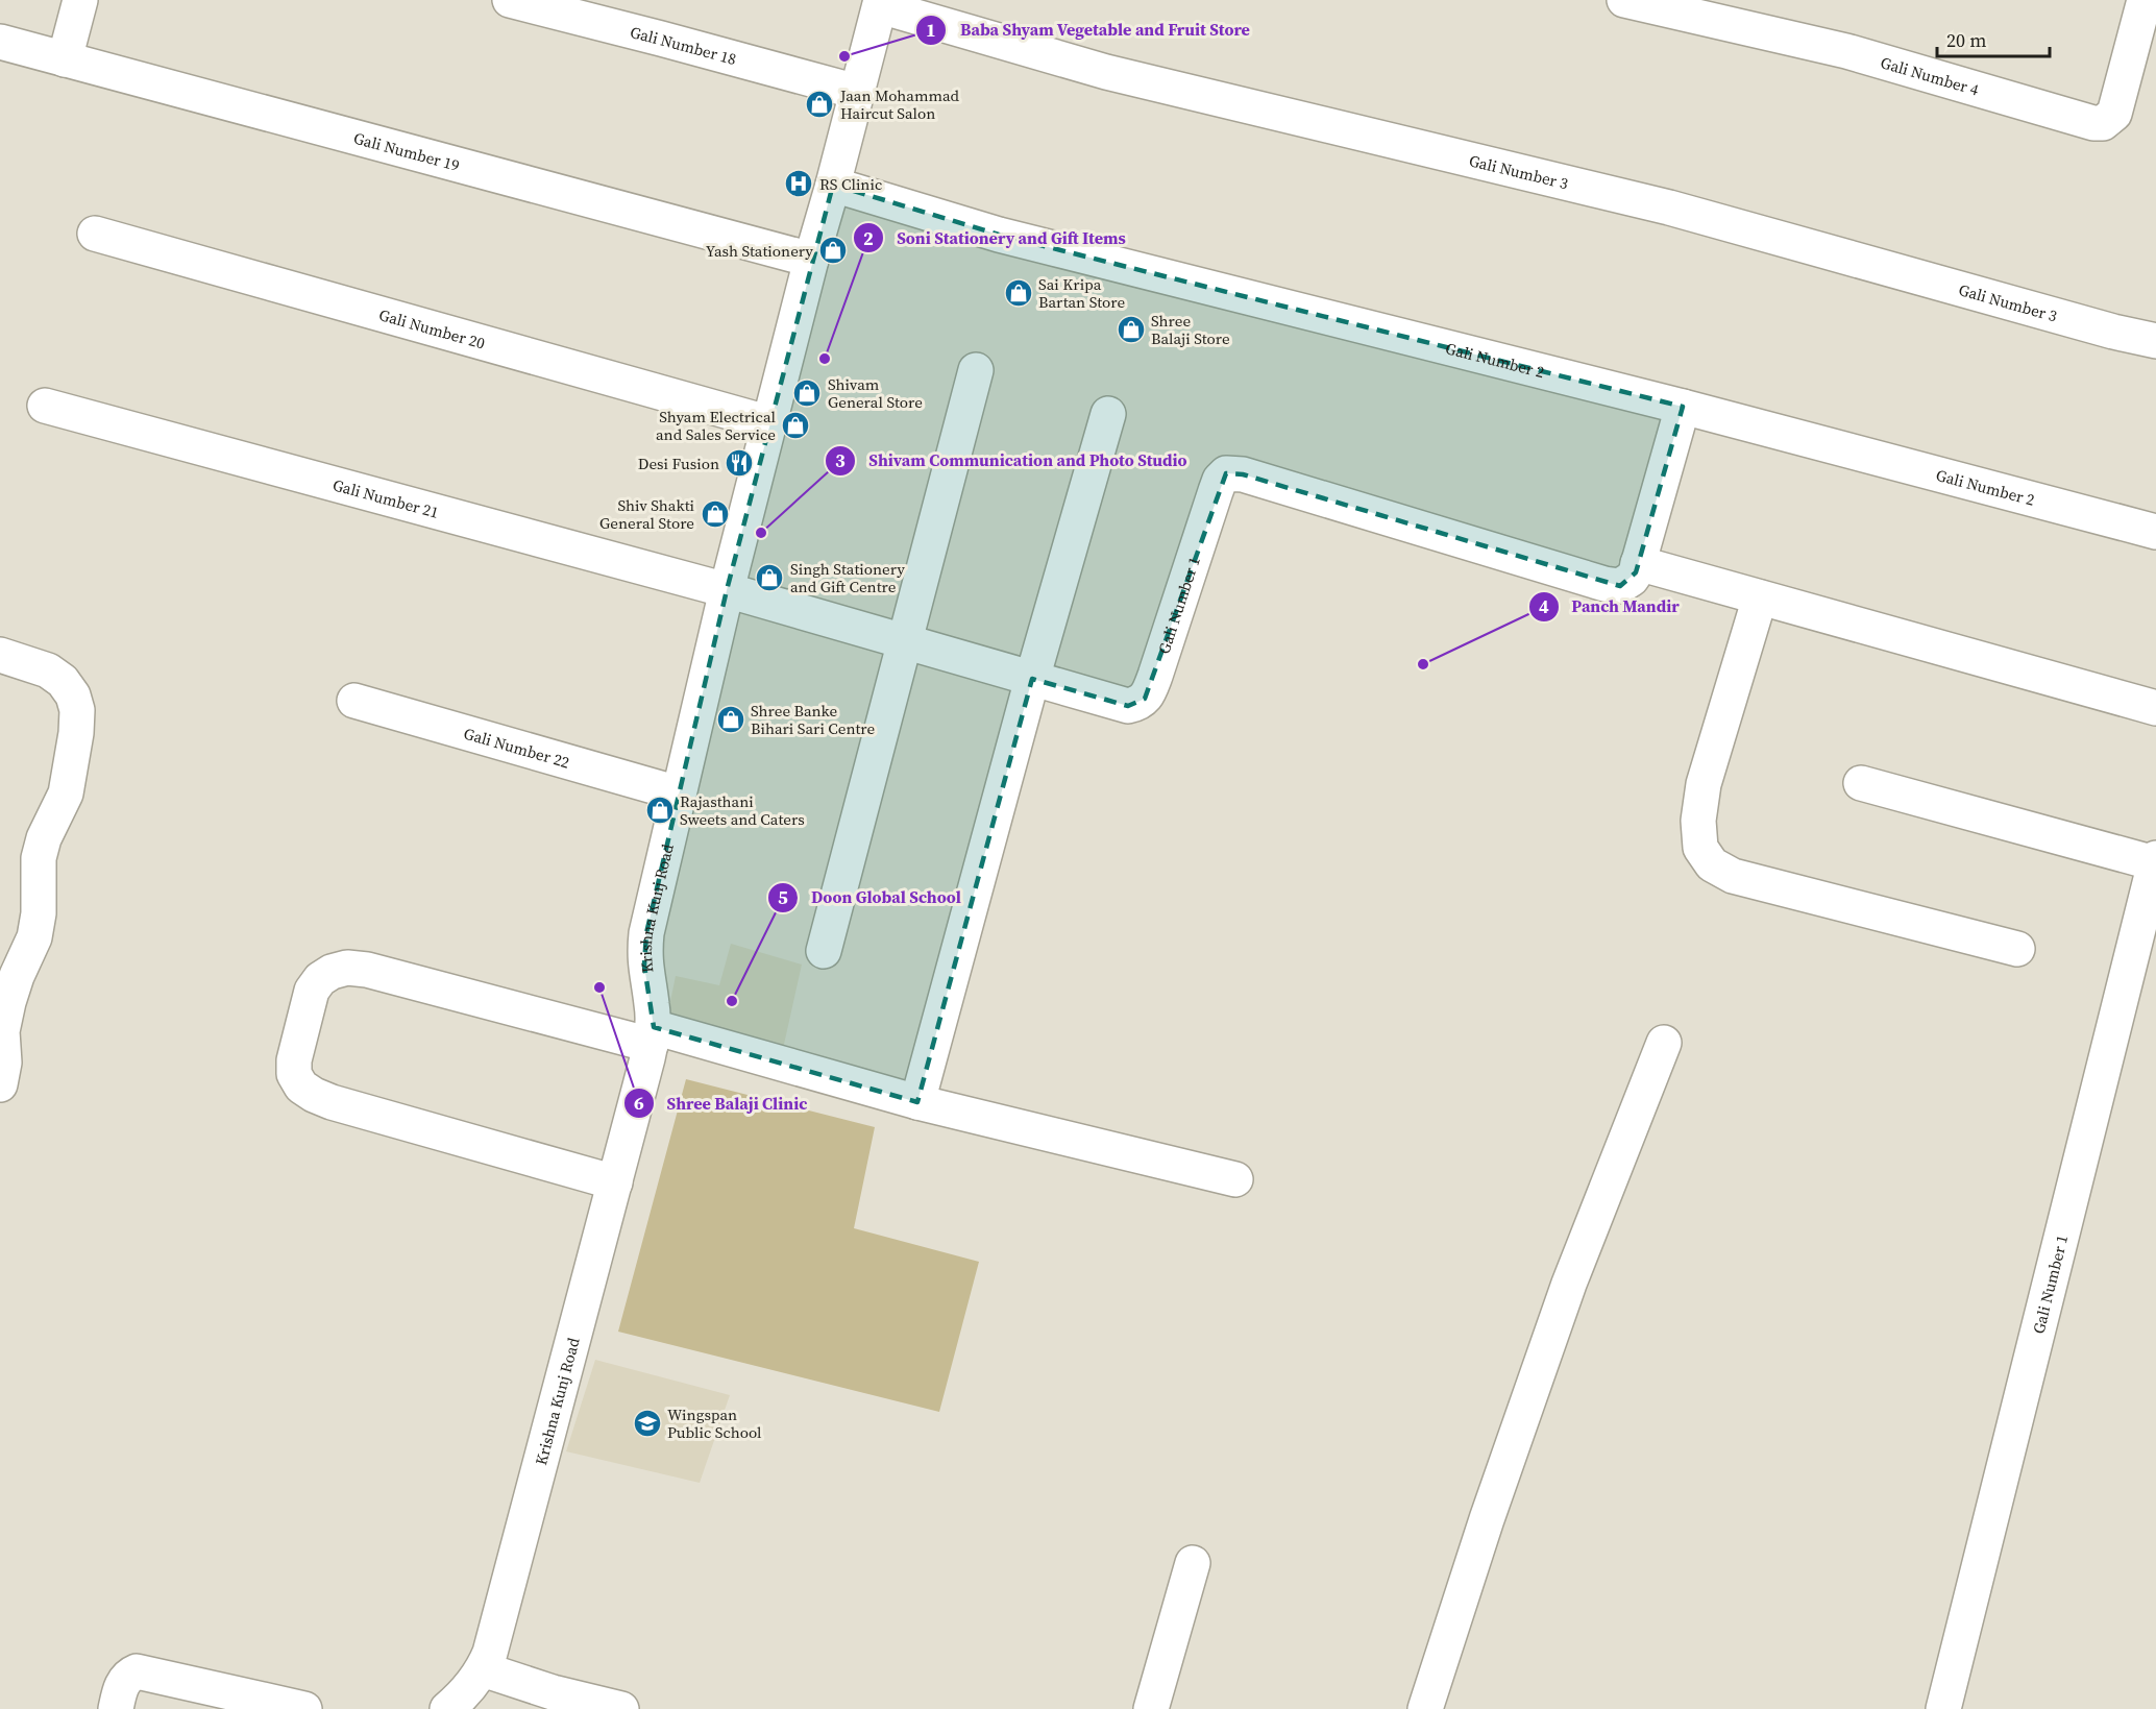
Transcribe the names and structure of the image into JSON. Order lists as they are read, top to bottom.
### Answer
{
  "streets": {
    "street": [
      "Gali Number 18",
      "Gali Number 4",
      "Gali Number 19",
      "Gali Number 3",
      "Gali Number 20",
      "Gali Number 2",
      "Gali Number 21",
      "Gali Number 1",
      "Gali Number 22",
      "Krishna Kunj Road"
    ]
  },
  "crossings": [
    ["Gali Number 18", "Krishna Kunj Road"],
    ["Gali Number 19", "Krishna Kunj Road"],
    ["Gali Number 3", "Krishna Kunj Road"],
    ["Gali Number 20", "Krishna Kunj Road"],
    ["Gali Number 2", "Krishna Kunj Road"],
    ["Gali Number 21", "Gali Number 1"],
    ["Gali Number 21", "Krishna Kunj Road"],
    ["Gali Number 1", "Krishna Kunj Road"],
    ["Gali Number 22", "Krishna Kunj Road"]
  ],
  "places": {
    "other": [
      "Baba Shyam Vegetable and Fruit Store",
      "Soni Stationery and Gift Items",
      "Shivam Communication and Photo Studio",
      "Panch Mandir",
      "Shree Balaji Clinic",
      "Doon Global School"
    ],
    "shop": [
      "Jaan Mohammad Haircut Salon",
      "Yash Stationery",
      "Sai Kripa Bartan Store",
      "Shree Balaji Store",
      "Shivam General Store",
      "Shyam Electrical and Sales Service",
      "Shiv Shakti General Store",
      "Singh Stationery and Gift Centre",
      "Shree Banke Bihari Sari Centre",
      "Rajasthani Sweets and Caters"
    ],
    "hospital": ["RS Clinic"],
    "restaurant": ["Desi Fusion"],
    "school or university": ["Wingspan Public School"]
  },
  "scale_bar": "20 m"
}
